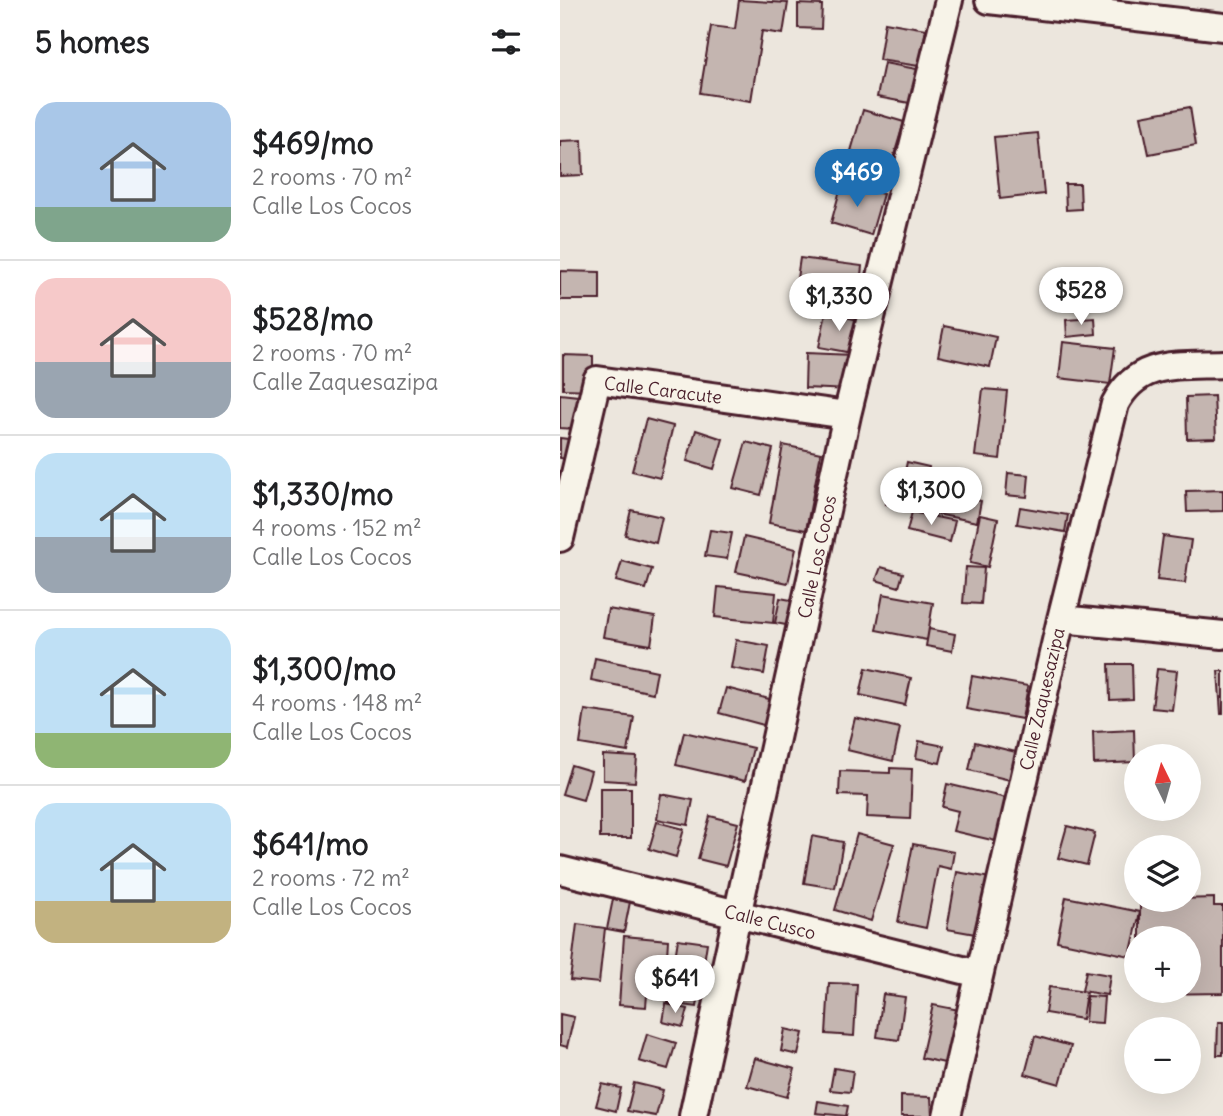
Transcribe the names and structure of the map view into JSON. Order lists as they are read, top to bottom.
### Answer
{
  "streets": {
    "street": [
      "Calle Caracute",
      "Calle Los Cocos",
      "Calle Zaquesazipa",
      "Calle Cusco"
    ]
  },
  "crossings": [
    ["Calle Caracute", "Calle Los Cocos"],
    ["Calle Los Cocos", "Calle Cusco"],
    ["Calle Zaquesazipa", "Calle Cusco"]
  ],
  "north": "top",
  "page": {
    "heading": "5 homes",
    "list": [
      {
        "name": "$469/mo",
        "note": "2 rooms · 70 m² · Calle Los Cocos"
      },
      {
        "name": "$528/mo",
        "note": "2 rooms · 70 m² · Calle Zaquesazipa"
      },
      {
        "name": "$1,330/mo",
        "note": "4 rooms · 152 m² · Calle Los Cocos"
      },
      {
        "name": "$1,300/mo",
        "note": "4 rooms · 148 m² · Calle Los Cocos"
      },
      {
        "name": "$641/mo",
        "note": "2 rooms · 72 m² · Calle Los Cocos"
      }
    ],
    "price": [
      "$469",
      "$528",
      "$1,330",
      "$1,300",
      "$641"
    ],
    "map_buttons": ["+", "−"]
  }
}
